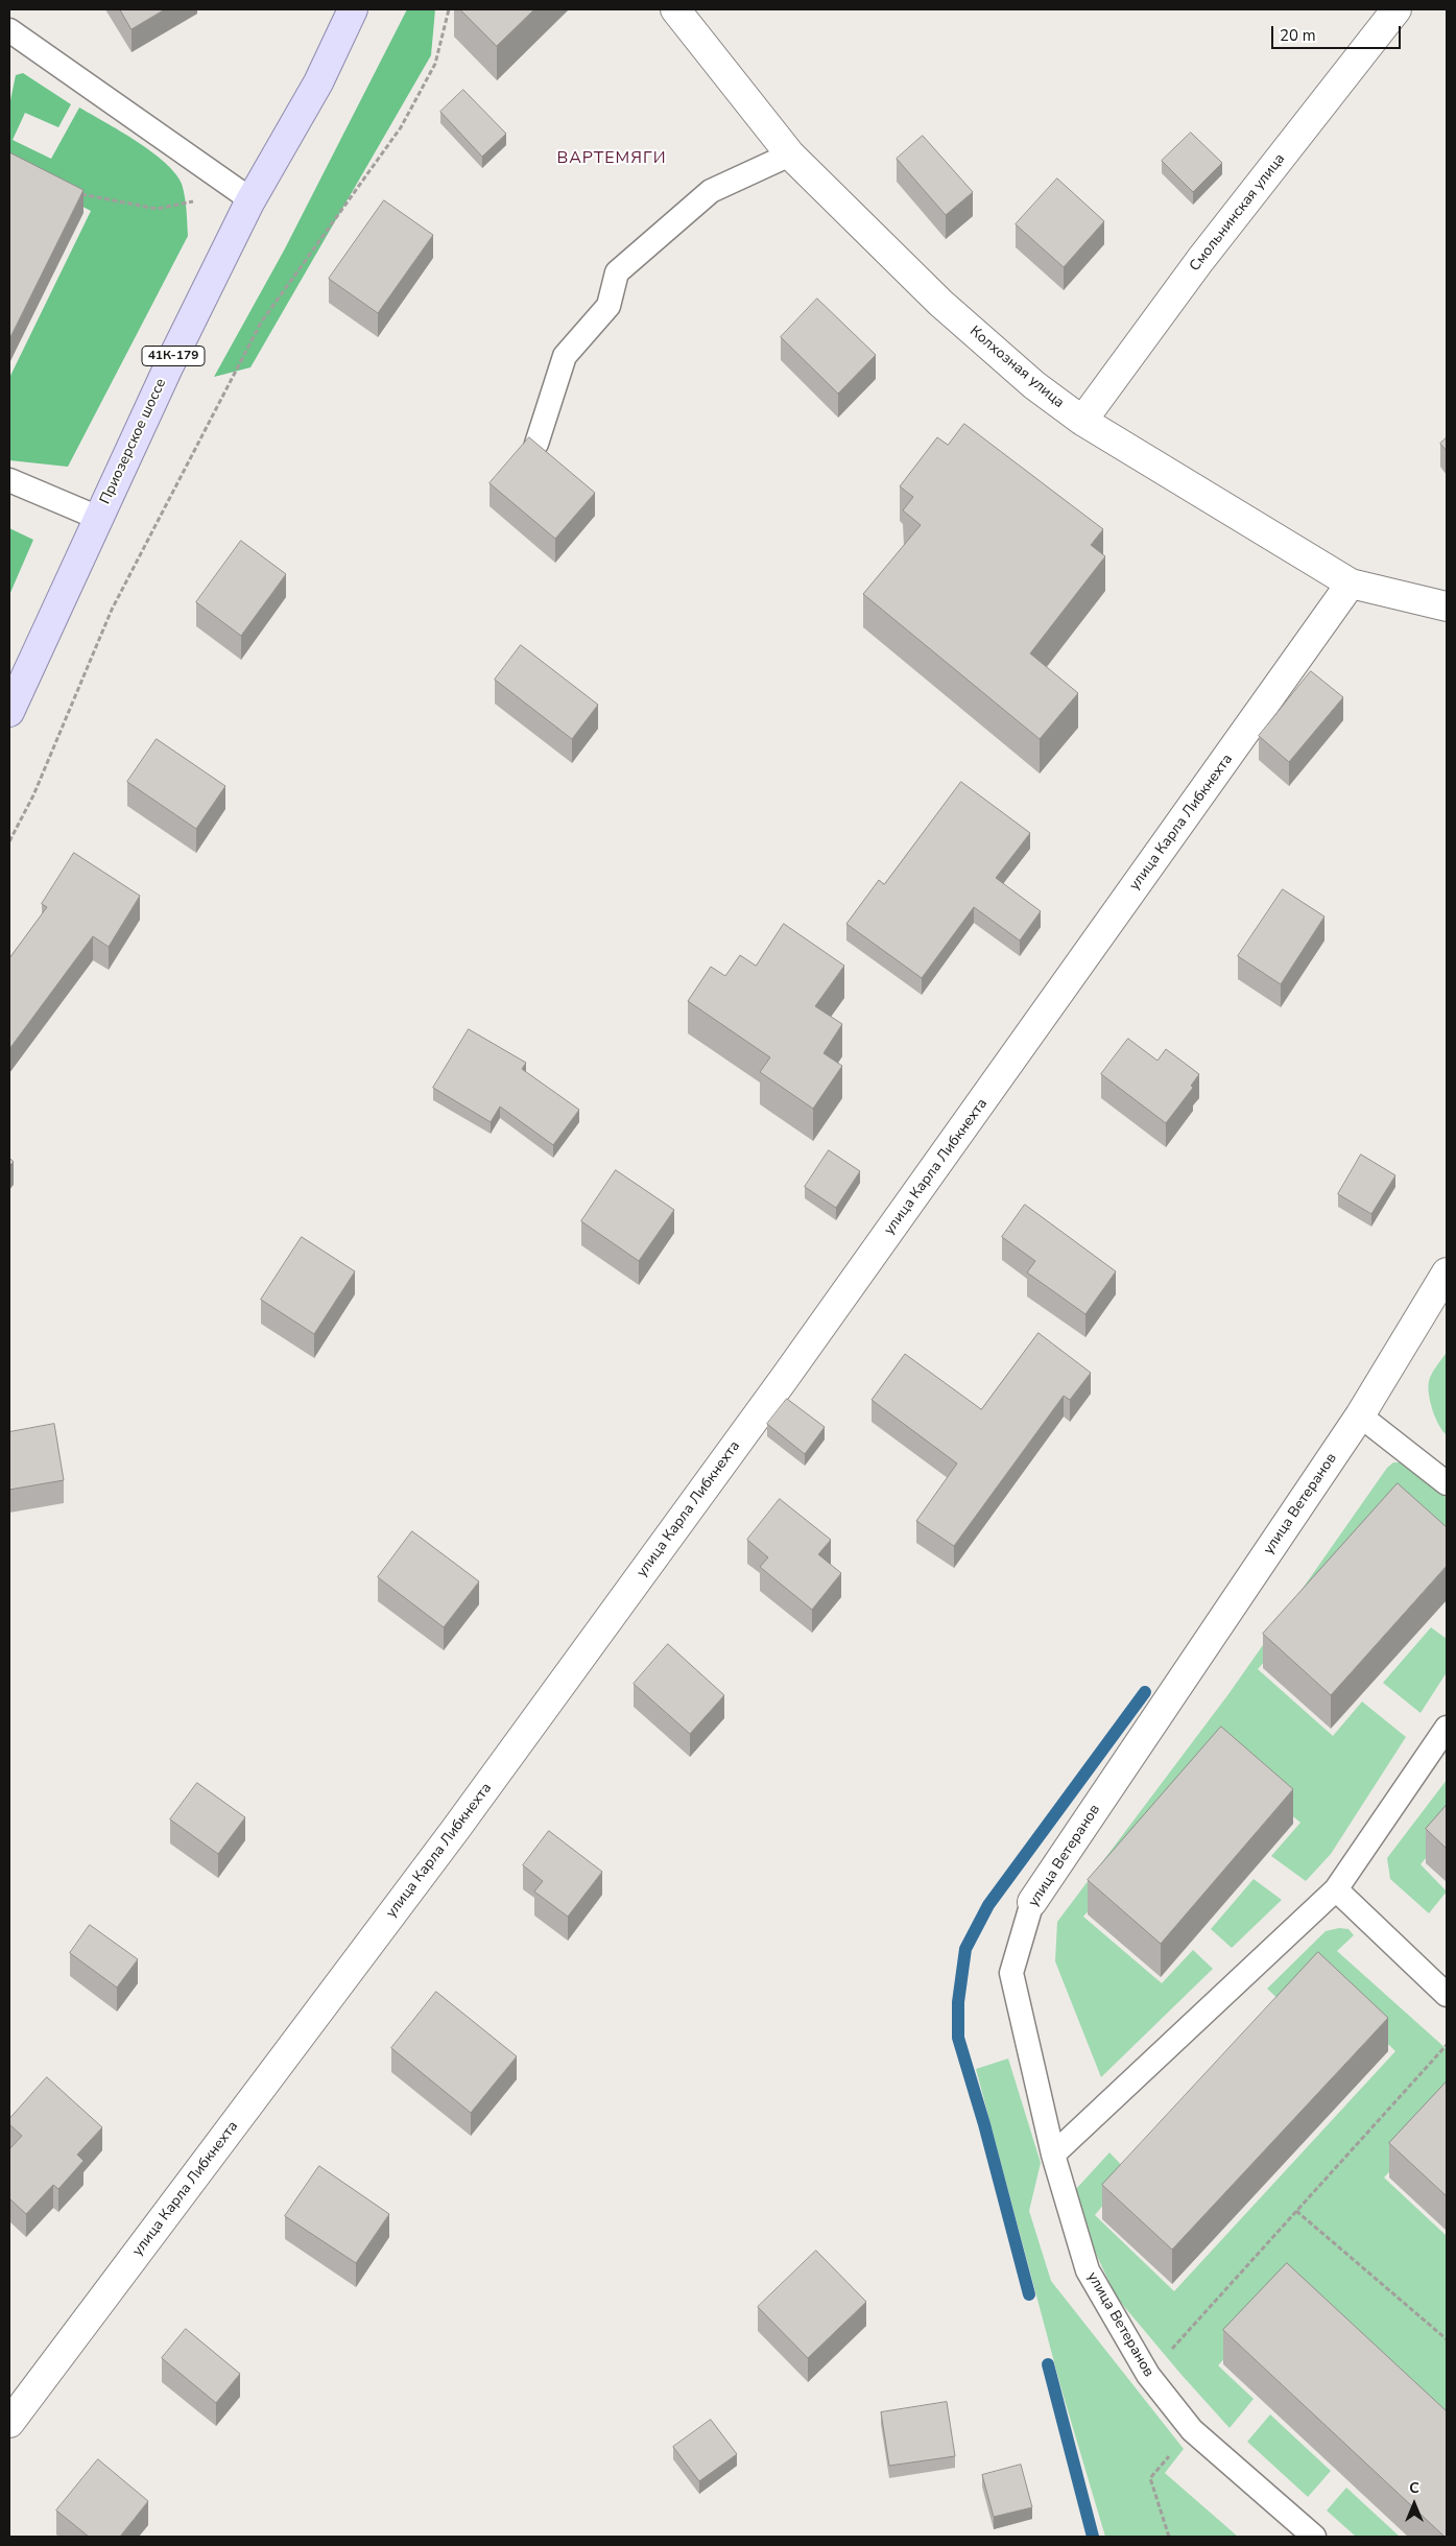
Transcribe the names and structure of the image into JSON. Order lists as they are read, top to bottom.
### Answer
{
  "streets": {
    "main road": ["41К-179", "Приозерское шоссе"],
    "street": [
      "Смольнинская улица",
      "Колхозная улица",
      "улица Карла Либкнехта",
      "улица Ветеранов"
    ]
  },
  "crossings": [
    ["Смольнинская улица", "Колхозная улица"],
    ["Колхозная улица", "улица Карла Либкнехта"]
  ],
  "districts": ["ВАРТЕМЯГИ"],
  "scale_bar": "20 m",
  "north": "top"
}
